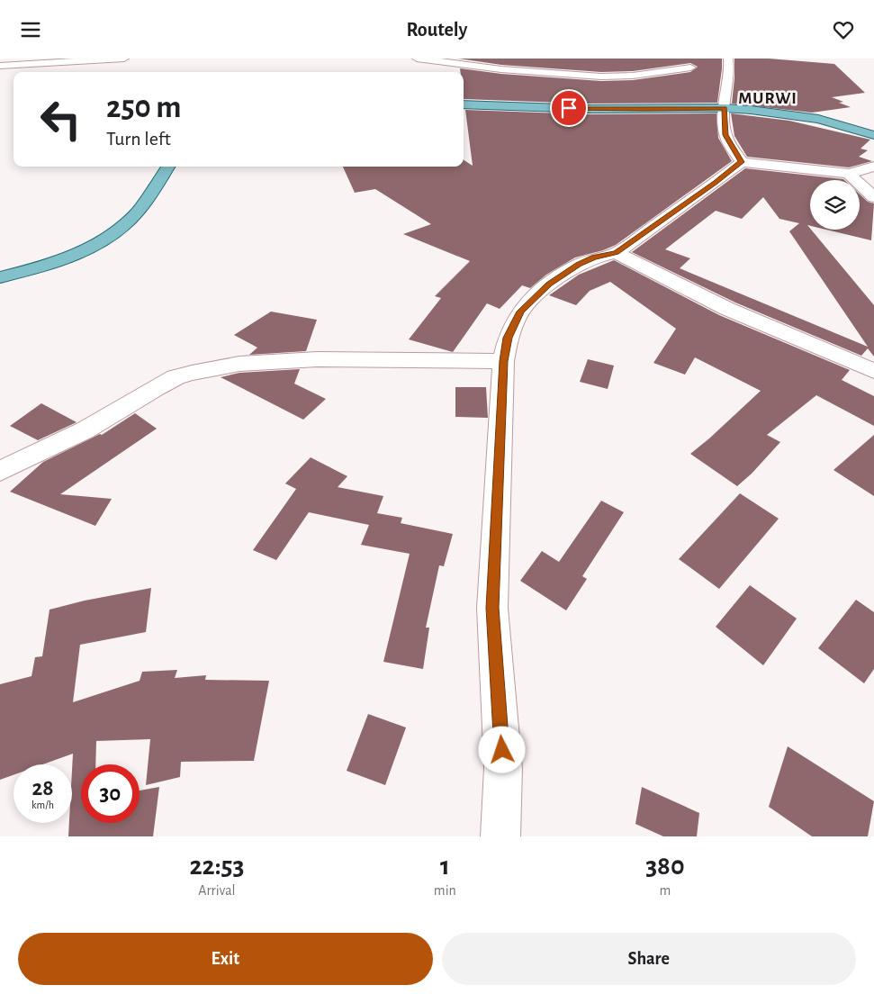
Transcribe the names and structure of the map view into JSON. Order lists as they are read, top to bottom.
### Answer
{
  "districts": ["MURWI"],
  "page": {
    "header": "Routely",
    "turn": ["250 m", "Turn left"],
    "speed": "28 km/h",
    "limit": "30",
    "eta": [
      "22:53",
      "Arrival",
      "1",
      "min",
      "380",
      "m"
    ],
    "buttons": ["Exit", "Share"]
  }
}
